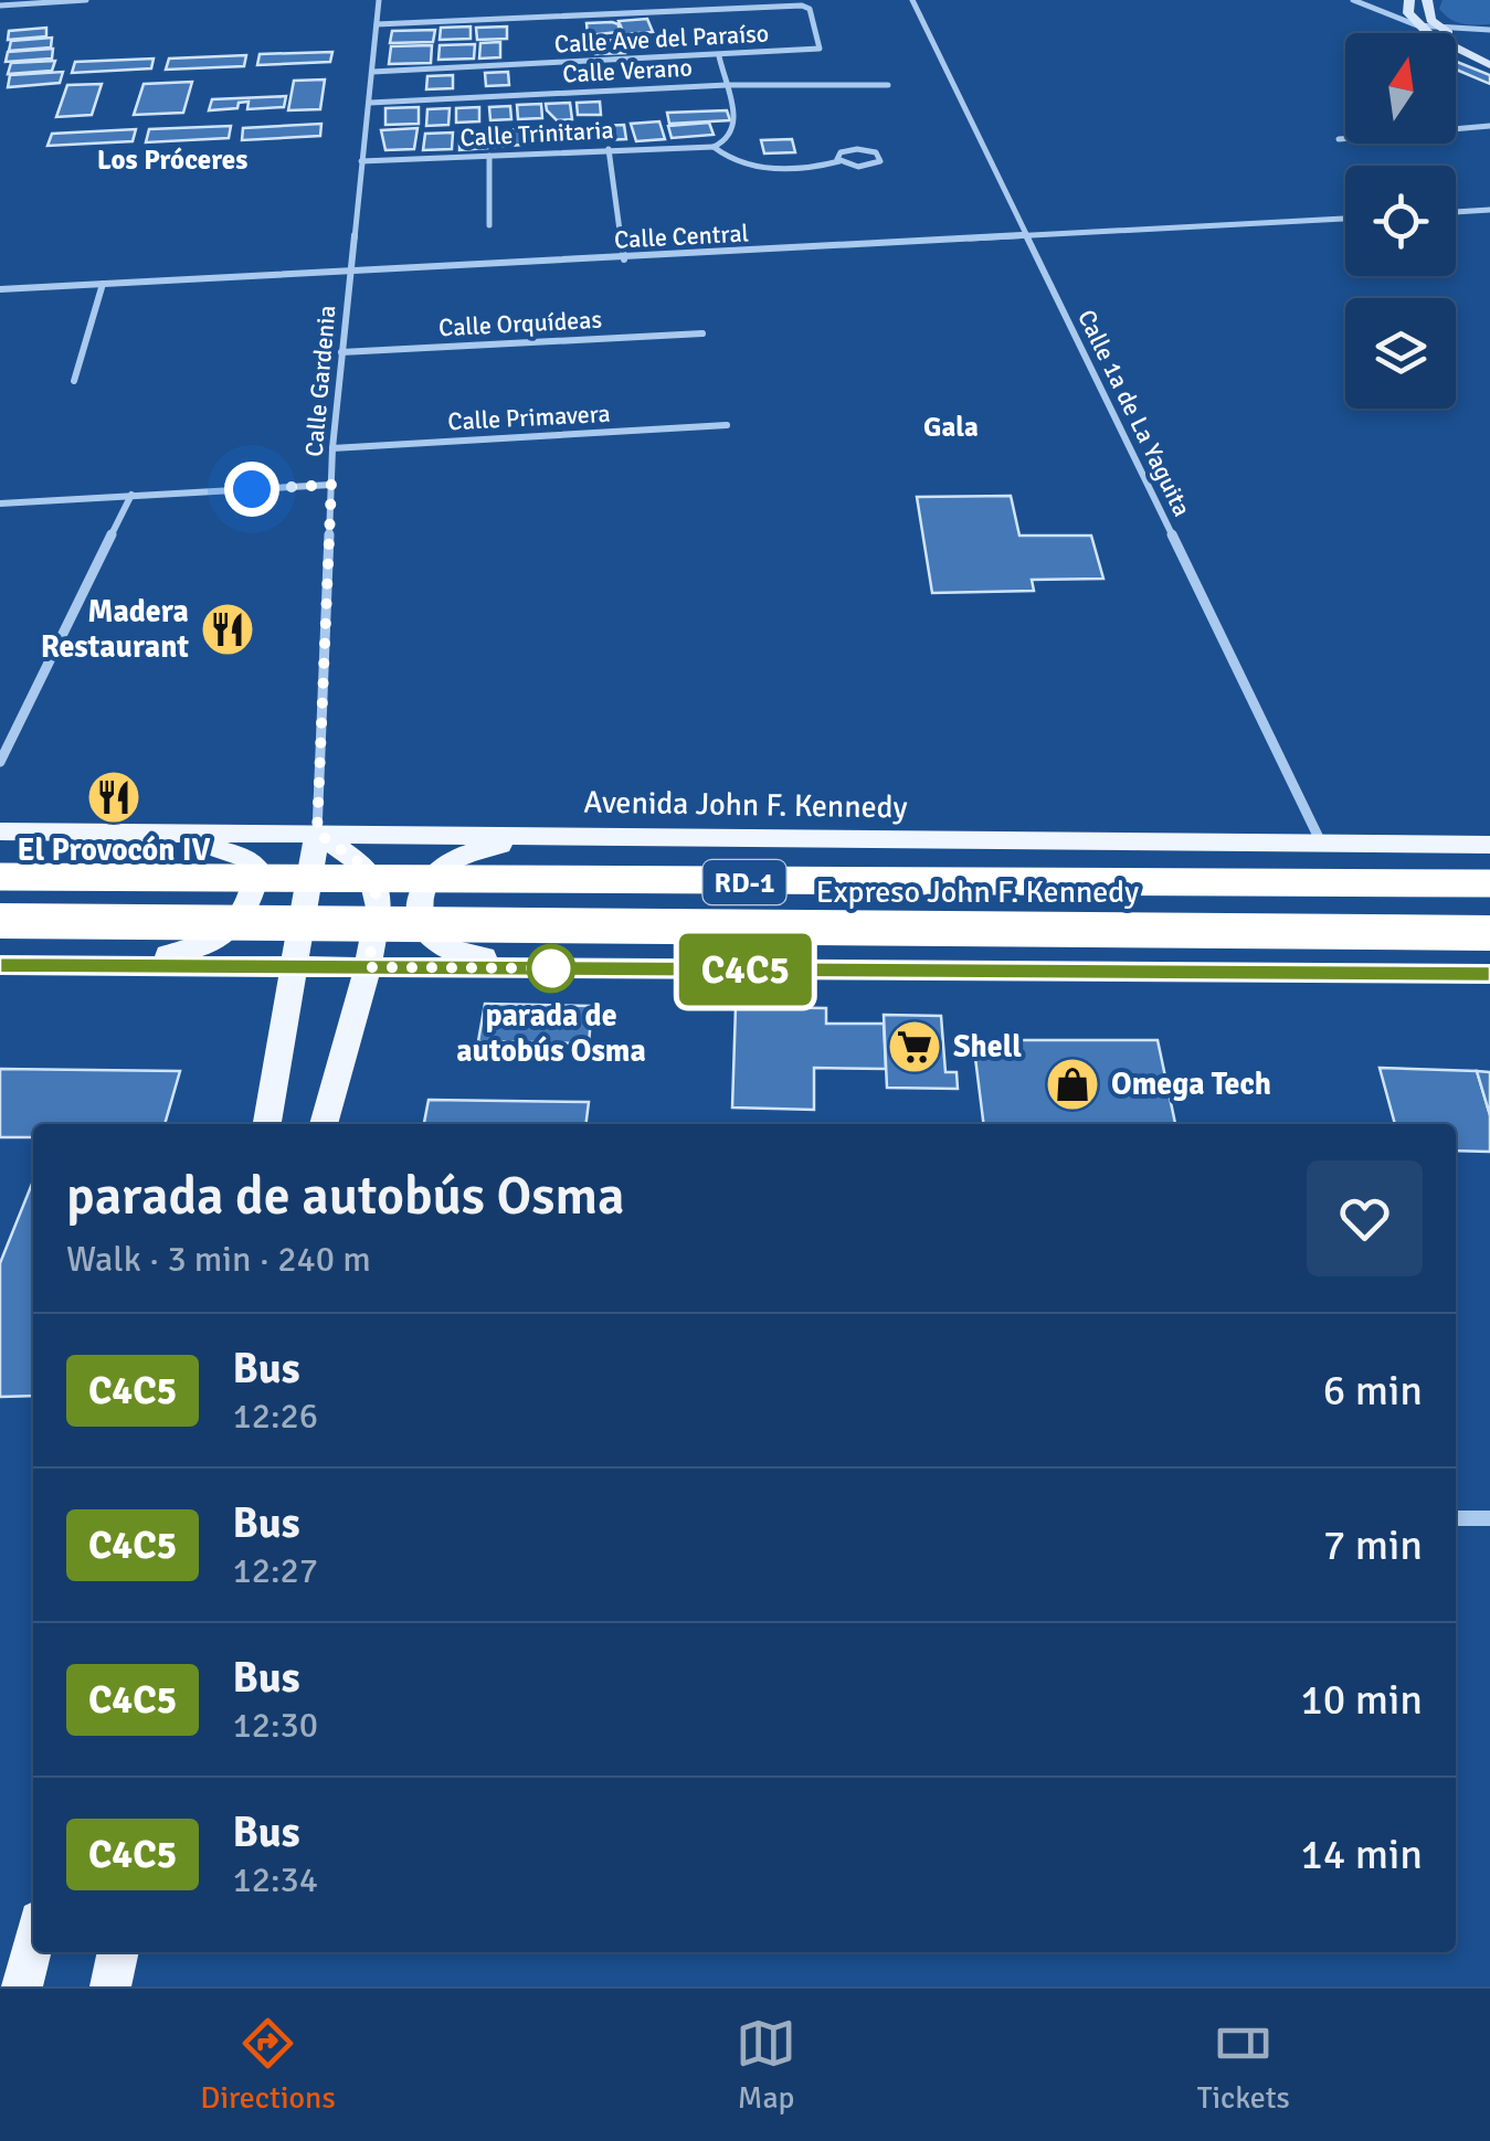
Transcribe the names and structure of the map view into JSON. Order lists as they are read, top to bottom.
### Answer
{
  "streets": {
    "highway": ["RD-1", "Expreso John F. Kennedy"],
    "main road": ["Avenida John F. Kennedy"],
    "street": [
      "Calle Ave del Paraíso",
      "Calle Verano",
      "Calle Trinitaria",
      "Calle Central",
      "Calle Orquídeas",
      "Calle Gardenia",
      "Calle 1a de La Yaguita",
      "Calle Primavera"
    ]
  },
  "crossings": [
    ["Calle Ave del Paraíso", "Calle Gardenia"],
    ["Calle Verano", "Calle Gardenia"],
    ["Calle Trinitaria", "Calle Gardenia"],
    ["Calle Central", "Calle Gardenia"],
    ["Calle Central", "Calle 1a de La Yaguita"],
    ["Calle Orquídeas", "Calle Gardenia"],
    ["Calle Gardenia", "Calle Primavera"],
    ["Calle Gardenia", "Avenida John F. Kennedy"],
    ["Calle 1a de La Yaguita", "Avenida John F. Kennedy"]
  ],
  "districts": ["Los Próceres", "Gala"],
  "places": {
    "restaurant": ["Madera Restaurant", "El Provocón IV"],
    "other": ["parada de autobús Osma"],
    "supermarket": ["Shell"],
    "shop": ["Omega Tech"]
  },
  "lines": ["bus line C4C5"],
  "north": "top",
  "page": {
    "on_map": "C4C5",
    "heading": ["parada de autobús Osma", "Walk · 3 min · 240 m"],
    "list": [
      {
        "mark": "C4C5",
        "name": "Bus",
        "note": "12:26",
        "value": "6 min"
      },
      {
        "mark": "C4C5",
        "name": "Bus",
        "note": "12:27",
        "value": "7 min"
      },
      {
        "mark": "C4C5",
        "name": "Bus",
        "note": "12:30",
        "value": "10 min"
      },
      {
        "mark": "C4C5",
        "name": "Bus",
        "note": "12:34",
        "value": "14 min"
      }
    ],
    "tabs": ["Directions", "Map", "Tickets"]
  }
}
